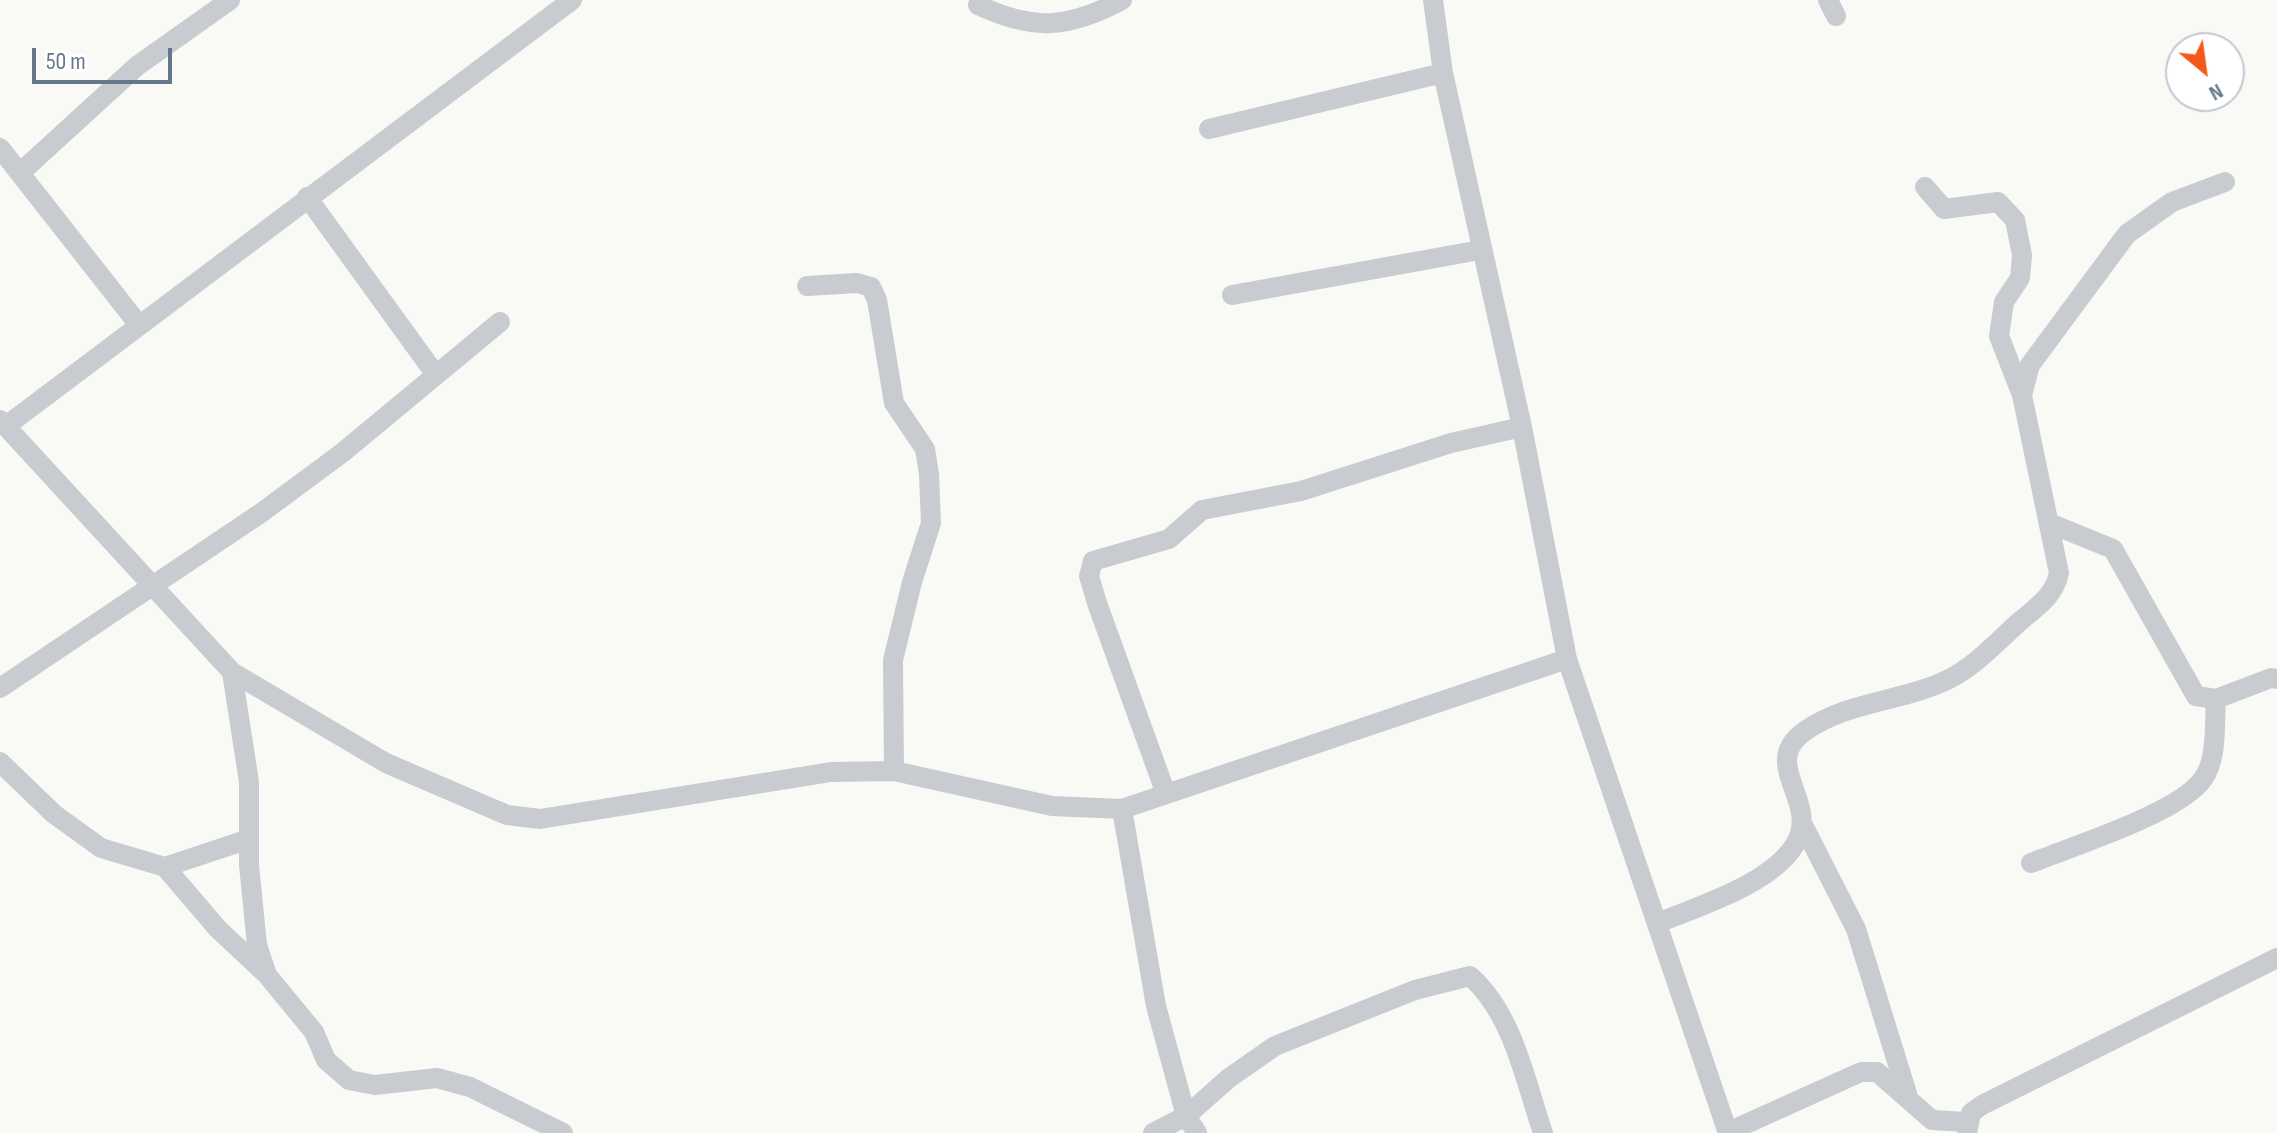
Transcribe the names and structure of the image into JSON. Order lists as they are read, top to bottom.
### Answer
{
  "scale_bar": "50 m",
  "north": "bottom right"
}
